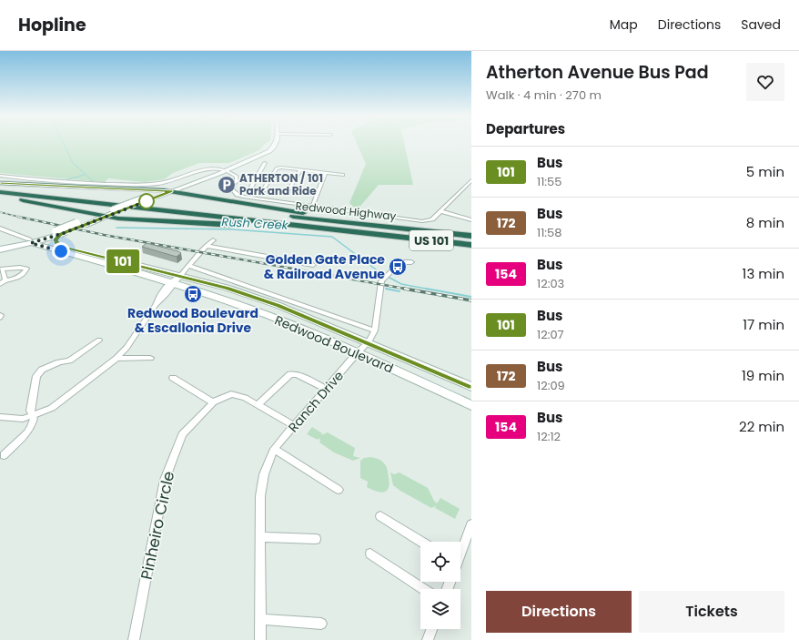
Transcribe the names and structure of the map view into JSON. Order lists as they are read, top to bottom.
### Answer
{
  "streets": {
    "highway": ["Redwood Highway", "US 101"],
    "main road": ["Redwood Boulevard"],
    "street": ["Ranch Drive", "Pinheiro Circle"]
  },
  "crossings": [
    ["Redwood Boulevard", "Ranch Drive"],
    ["Ranch Drive", "Pinheiro Circle"]
  ],
  "water": ["Rush Creek"],
  "places": {
    "parking": ["ATHERTON / 101 Park and Ride"],
    "bus stop": ["Golden Gate Place & Railroad Avenue", "Redwood Boulevard & Escallonia Drive"]
  },
  "lines": ["bus line 101"],
  "page": {
    "header": "Hopline",
    "nav": ["Map", "Directions", "Saved"],
    "on_map": "101",
    "heading": [
      ["Atherton Avenue Bus Pad", "Walk · 4 min · 270 m"],
      "Departures"
    ],
    "list": [
      {
        "mark": "101",
        "name": "Bus",
        "note": "11:55",
        "value": "5 min"
      },
      {
        "mark": "172",
        "name": "Bus",
        "note": "11:58",
        "value": "8 min"
      },
      {
        "mark": "154",
        "name": "Bus",
        "note": "12:03",
        "value": "13 min"
      },
      {
        "mark": "101",
        "name": "Bus",
        "note": "12:07",
        "value": "17 min"
      },
      {
        "mark": "172",
        "name": "Bus",
        "note": "12:09",
        "value": "19 min"
      },
      {
        "mark": "154",
        "name": "Bus",
        "note": "12:12",
        "value": "22 min"
      }
    ],
    "buttons": ["Directions", "Tickets"]
  }
}
